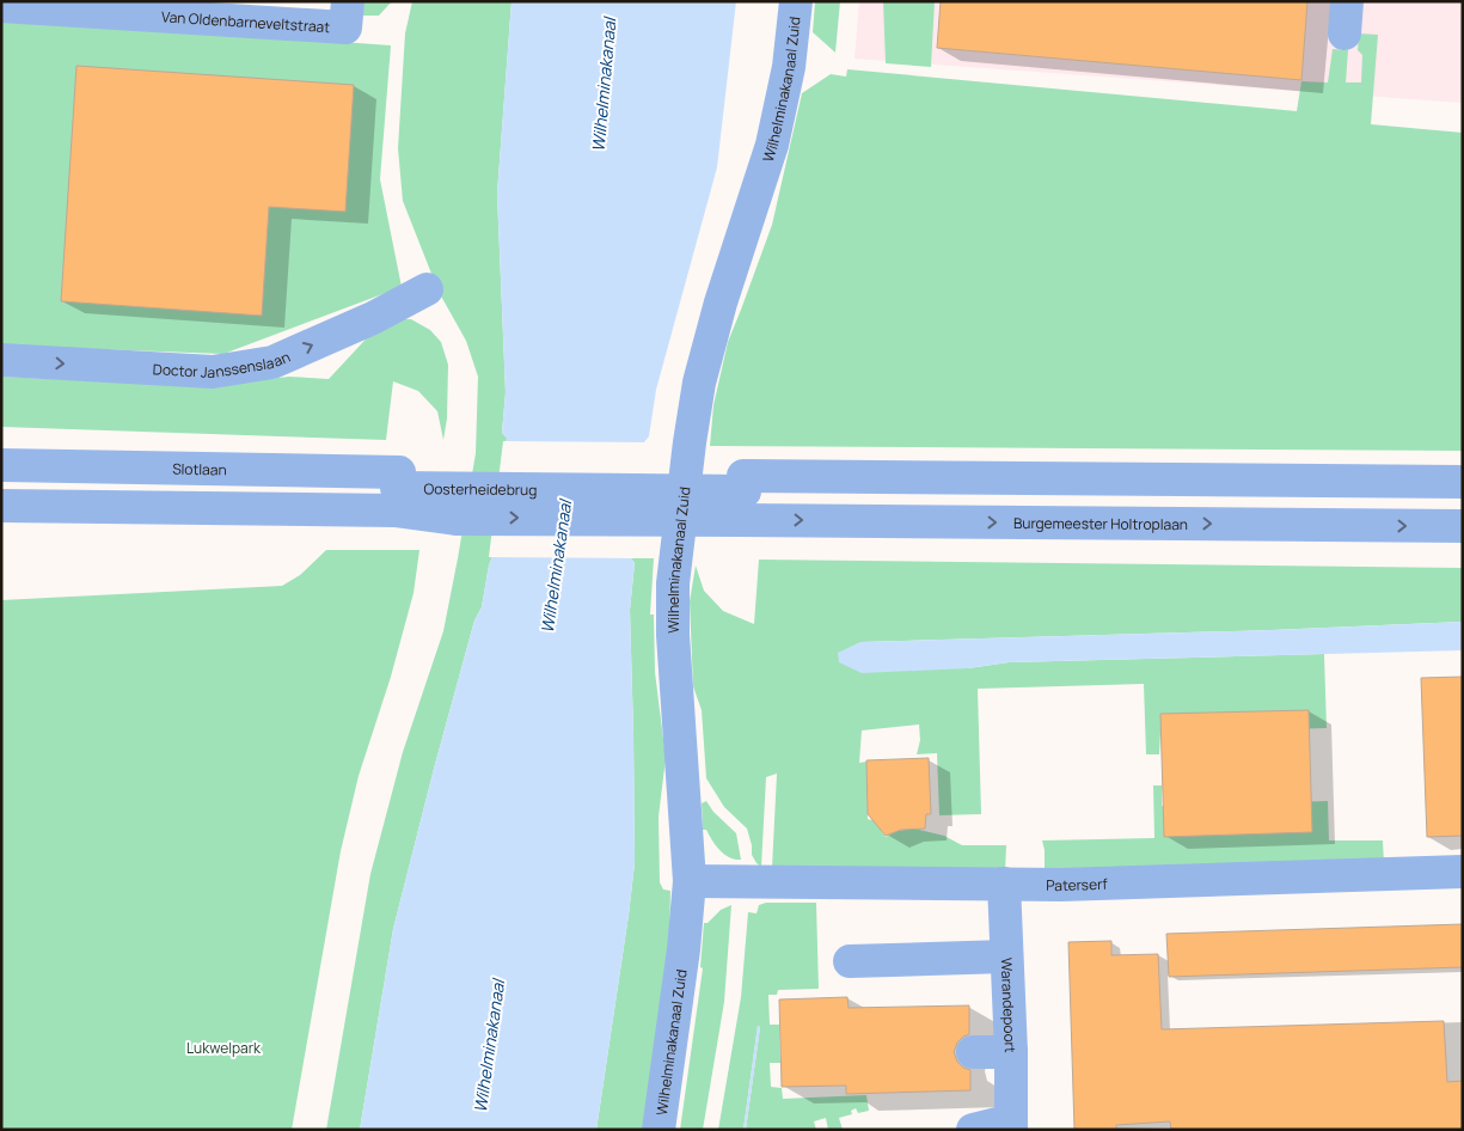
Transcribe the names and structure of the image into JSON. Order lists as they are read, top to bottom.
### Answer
{
  "streets": {
    "street": [
      "Van Oldenbarneveltstraat",
      "Wilhelminakanaal Zuid",
      "Doctor Janssenslaan",
      "Slotlaan",
      "Oosterheidebrug",
      "Burgemeester Holtroplaan",
      "Paterserf",
      "Warandepoort"
    ]
  },
  "crossings": [
    ["Wilhelminakanaal Zuid", "Paterserf"],
    ["Slotlaan", "Oosterheidebrug"],
    ["Oosterheidebrug", "Burgemeester Holtroplaan"],
    ["Paterserf", "Warandepoort"]
  ],
  "water": ["Wilhelminakanaal"],
  "parks": ["Lukwelpark"]
}
